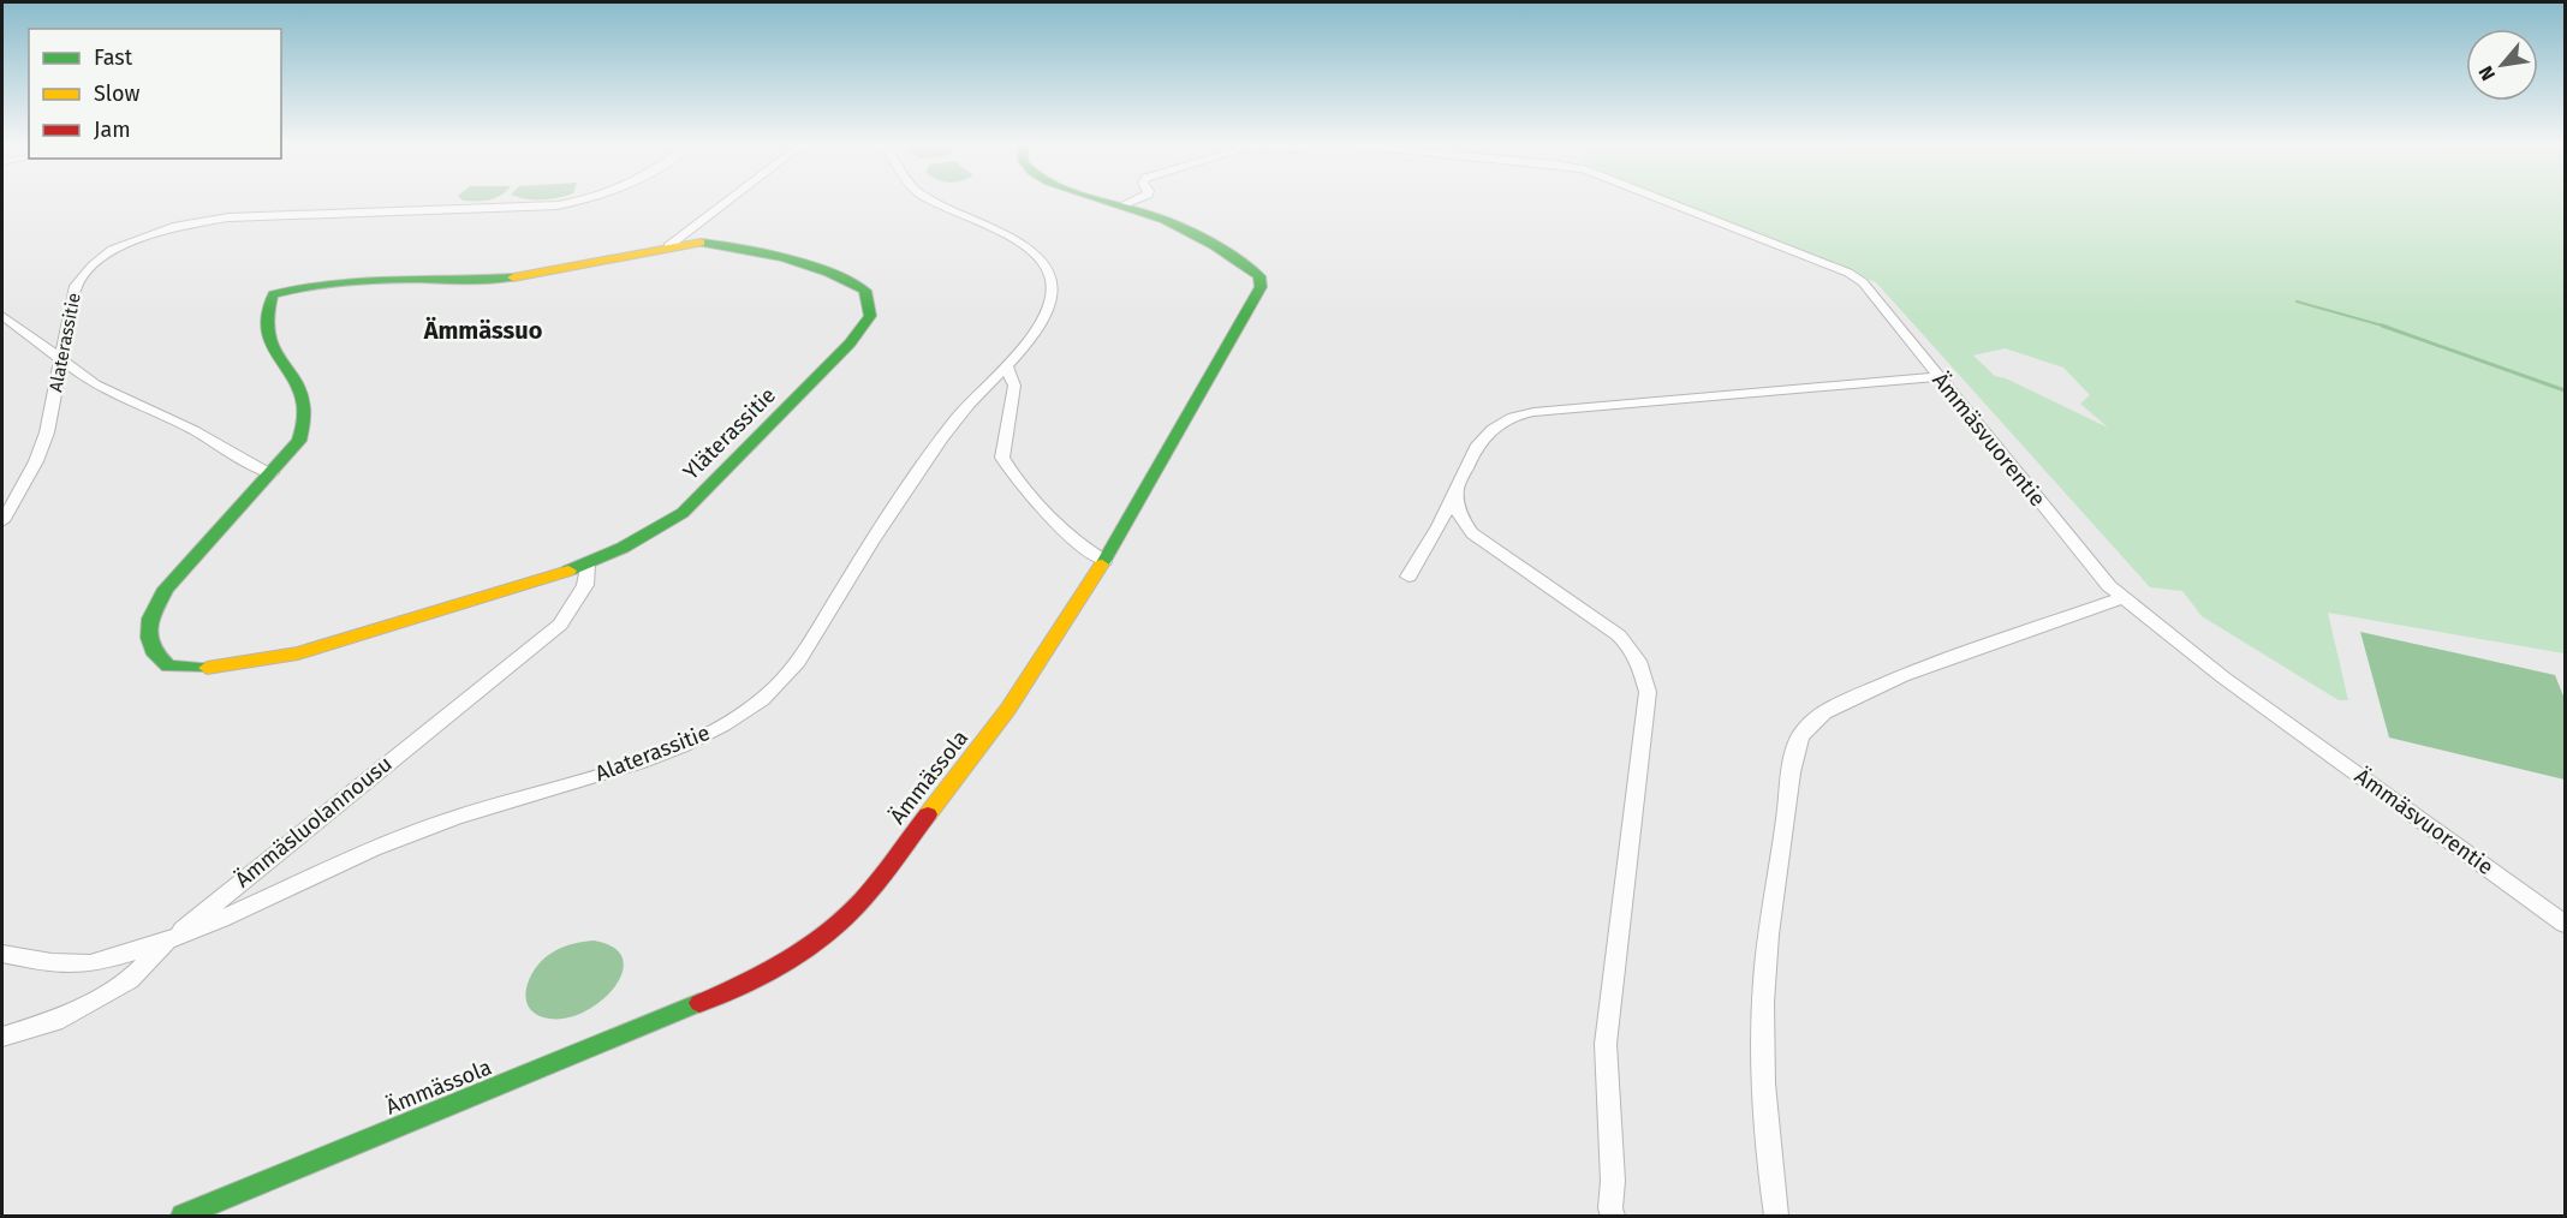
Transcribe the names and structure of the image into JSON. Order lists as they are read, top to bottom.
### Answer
{
  "streets": {
    "street": [
      "Alaterassitie",
      "Yläterassitie",
      "Ämmäsvuorentie",
      "Ämmässola",
      "Ämmäsluolannousu"
    ]
  },
  "crossings": [
    ["Alaterassitie", "Ämmäsluolannousu"],
    ["Yläterassitie", "Ämmäsluolannousu"]
  ],
  "districts": ["Ämmässuo"],
  "legend": ["Fast", "Slow", "Jam"],
  "north": "bottom left"
}
